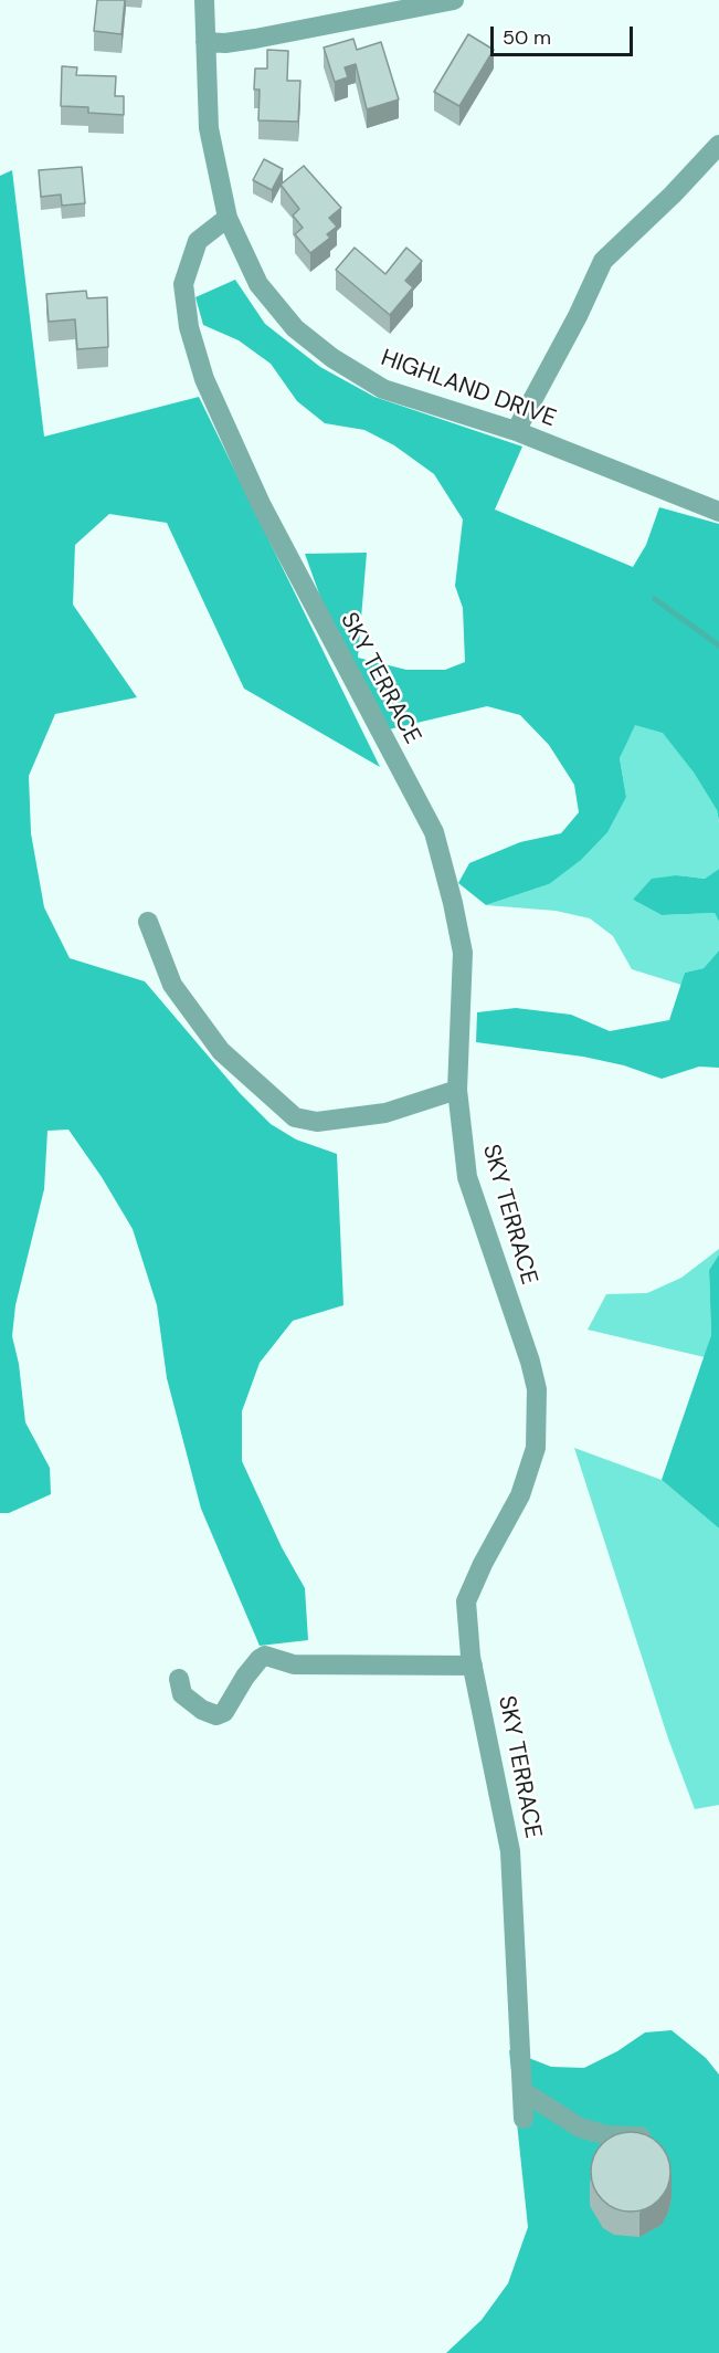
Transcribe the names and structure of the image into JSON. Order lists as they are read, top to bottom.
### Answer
{
  "streets": {
    "street": ["HIGHLAND DRIVE", "SKY TERRACE"]
  },
  "crossings": [
    ["HIGHLAND DRIVE", "SKY TERRACE"]
  ],
  "scale_bar": "50 m"
}
